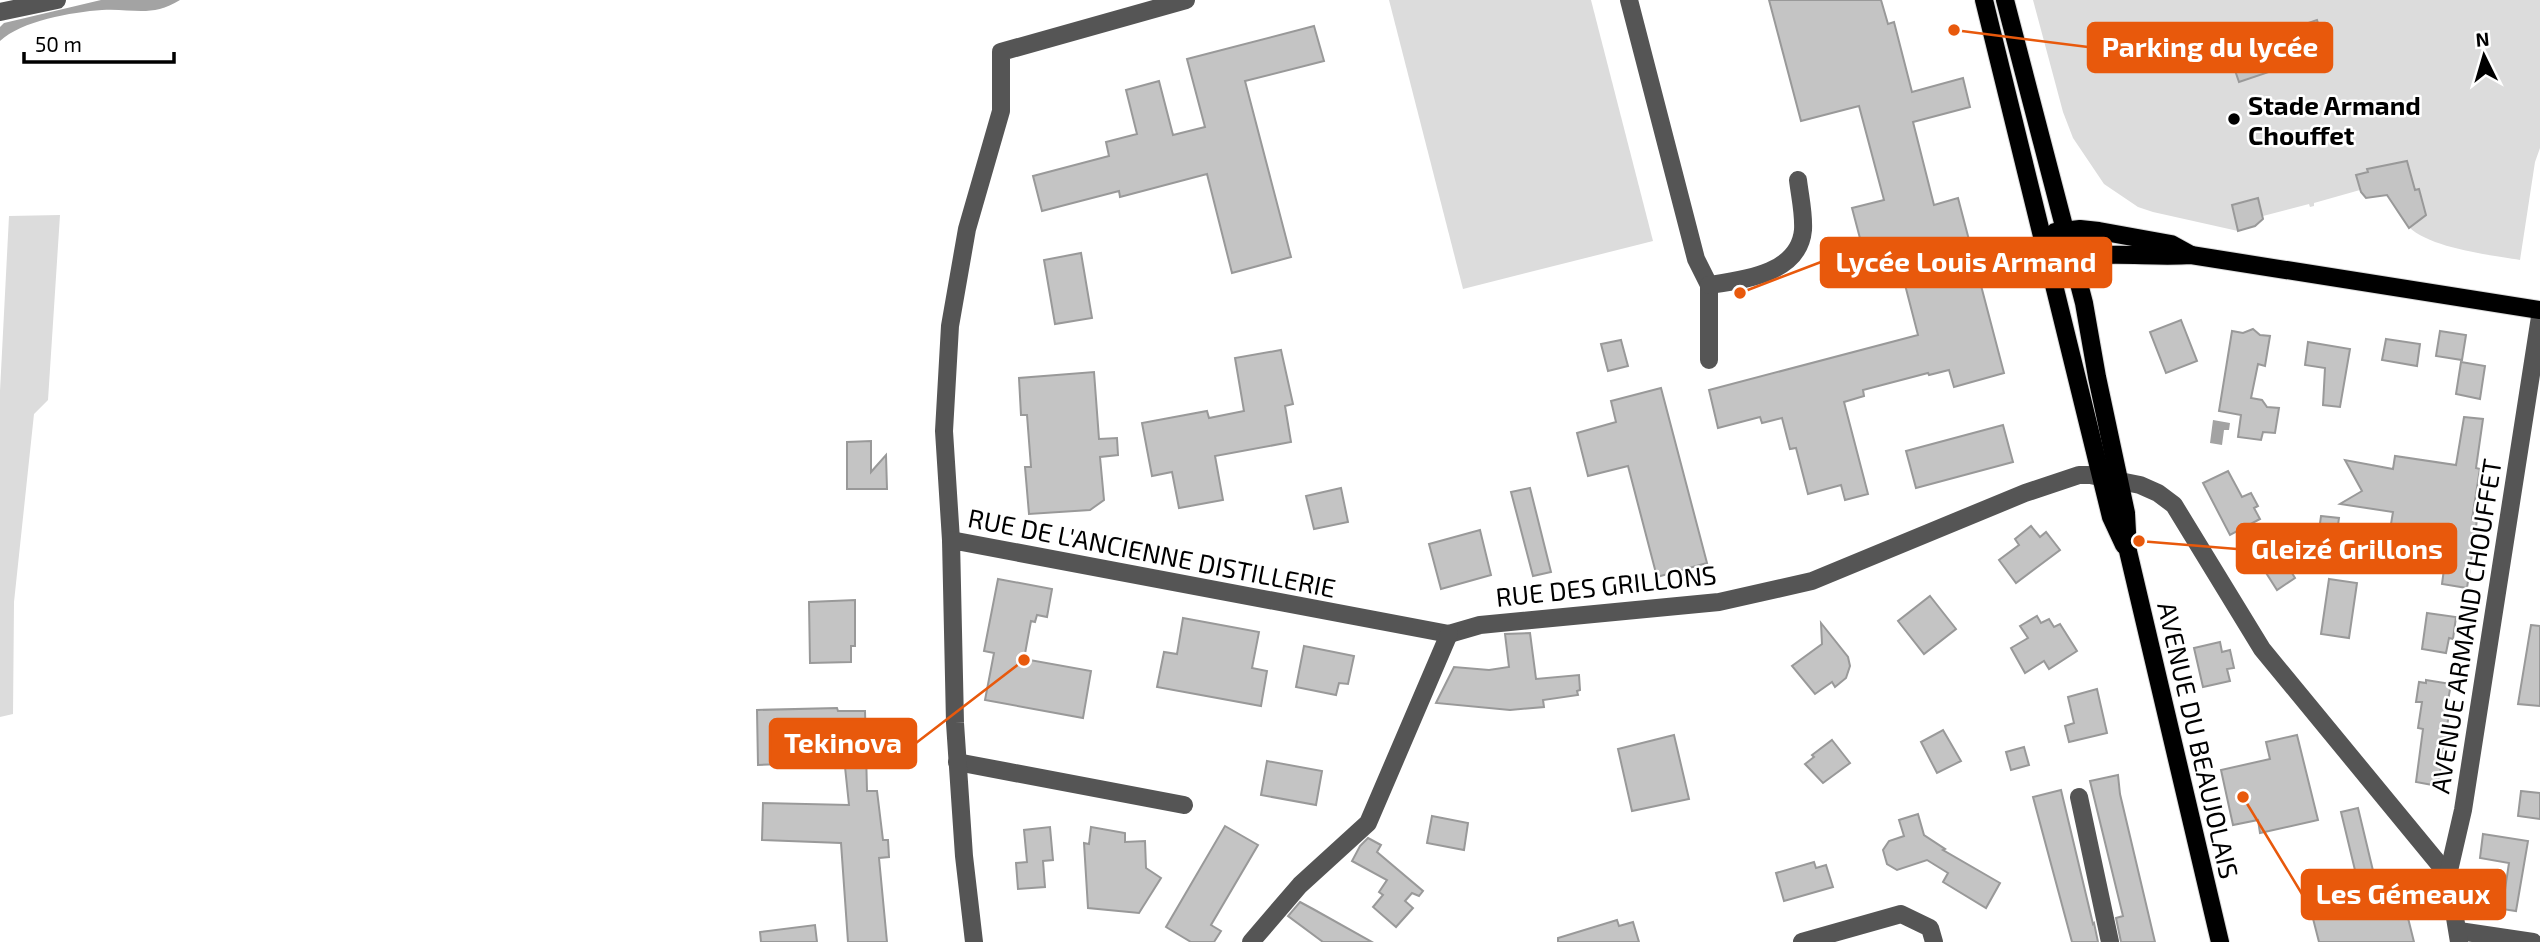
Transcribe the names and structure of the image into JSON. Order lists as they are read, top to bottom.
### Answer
{
  "streets": {
    "main road": ["AVENUE DU BEAUJOLAIS"],
    "street": ["RUE DE L'ANCIENNE DISTILLERIE", "RUE DES GRILLONS", "AVENUE ARMAND CHOUFFET"]
  },
  "crossings": [
    ["RUE DE L'ANCIENNE DISTILLERIE", "RUE DES GRILLONS"],
    ["RUE DES GRILLONS", "AVENUE ARMAND CHOUFFET"],
    ["RUE DES GRILLONS", "AVENUE DU BEAUJOLAIS"]
  ],
  "places": [
    "Parking du lycée",
    "Stade Armand Chouffet",
    "Lycée Louis Armand",
    "Gleizé Grillons",
    "Tekinova",
    "Les Gémeaux"
  ],
  "scale_bar": "50 m",
  "north": "top"
}
